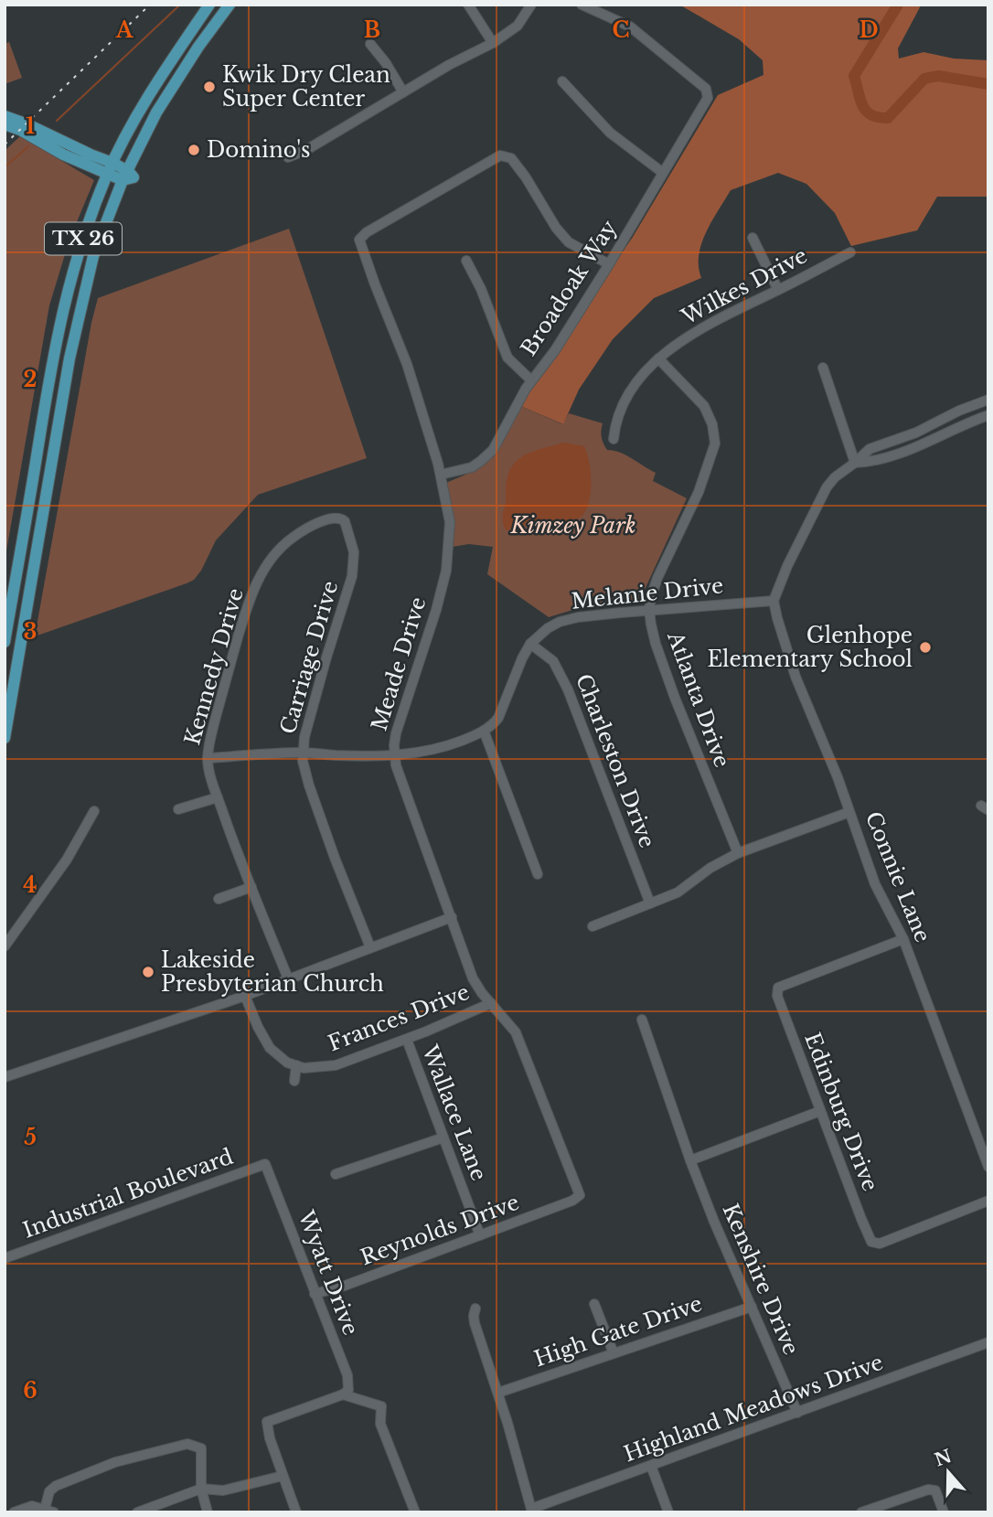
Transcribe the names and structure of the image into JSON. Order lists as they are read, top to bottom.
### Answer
{
  "streets": {
    "main road": ["TX 26"],
    "street": [
      "Wilkes Drive",
      "Broadoak Way",
      "Melanie Drive",
      "Carriage Drive",
      "Meade Drive",
      "Kennedy Drive",
      "Atlanta Drive",
      "Charleston Drive",
      "Connie Lane",
      "Frances Drive",
      "Edinburg Drive",
      "Wallace Lane",
      "Industrial Boulevard",
      "Reynolds Drive",
      "Wyatt Drive",
      "Kenshire Drive",
      "High Gate Drive",
      "Highland Meadows Drive"
    ]
  },
  "crossings": [
    ["Wilkes Drive", "Atlanta Drive"],
    ["Broadoak Way", "Meade Drive"],
    ["Melanie Drive", "Carriage Drive"],
    ["Melanie Drive", "Meade Drive"],
    ["Melanie Drive", "Kennedy Drive"],
    ["Melanie Drive", "Atlanta Drive"],
    ["Melanie Drive", "Charleston Drive"],
    ["Melanie Drive", "Connie Lane"],
    ["Carriage Drive", "Kennedy Drive"],
    ["Meade Drive", "Frances Drive"],
    ["Meade Drive", "Reynolds Drive"],
    ["Connie Lane", "Edinburg Drive"],
    ["Frances Drive", "Wallace Lane"],
    ["Wallace Lane", "Reynolds Drive"],
    ["Industrial Boulevard", "Wyatt Drive"],
    ["Reynolds Drive", "Wyatt Drive"],
    ["Kenshire Drive", "High Gate Drive"],
    ["Kenshire Drive", "Highland Meadows Drive"]
  ],
  "parks": ["Kimzey Park"],
  "places": [
    "Kwik Dry Clean Super Center",
    "Domino's",
    "Glenhope Elementary School",
    "Lakeside Presbyterian Church"
  ],
  "north": "top",
  "grid": {
    "columns": [
      "A",
      "B",
      "C",
      "D"
    ],
    "rows": [
      "1",
      "2",
      "3",
      "4",
      "5",
      "6"
    ]
  }
}
